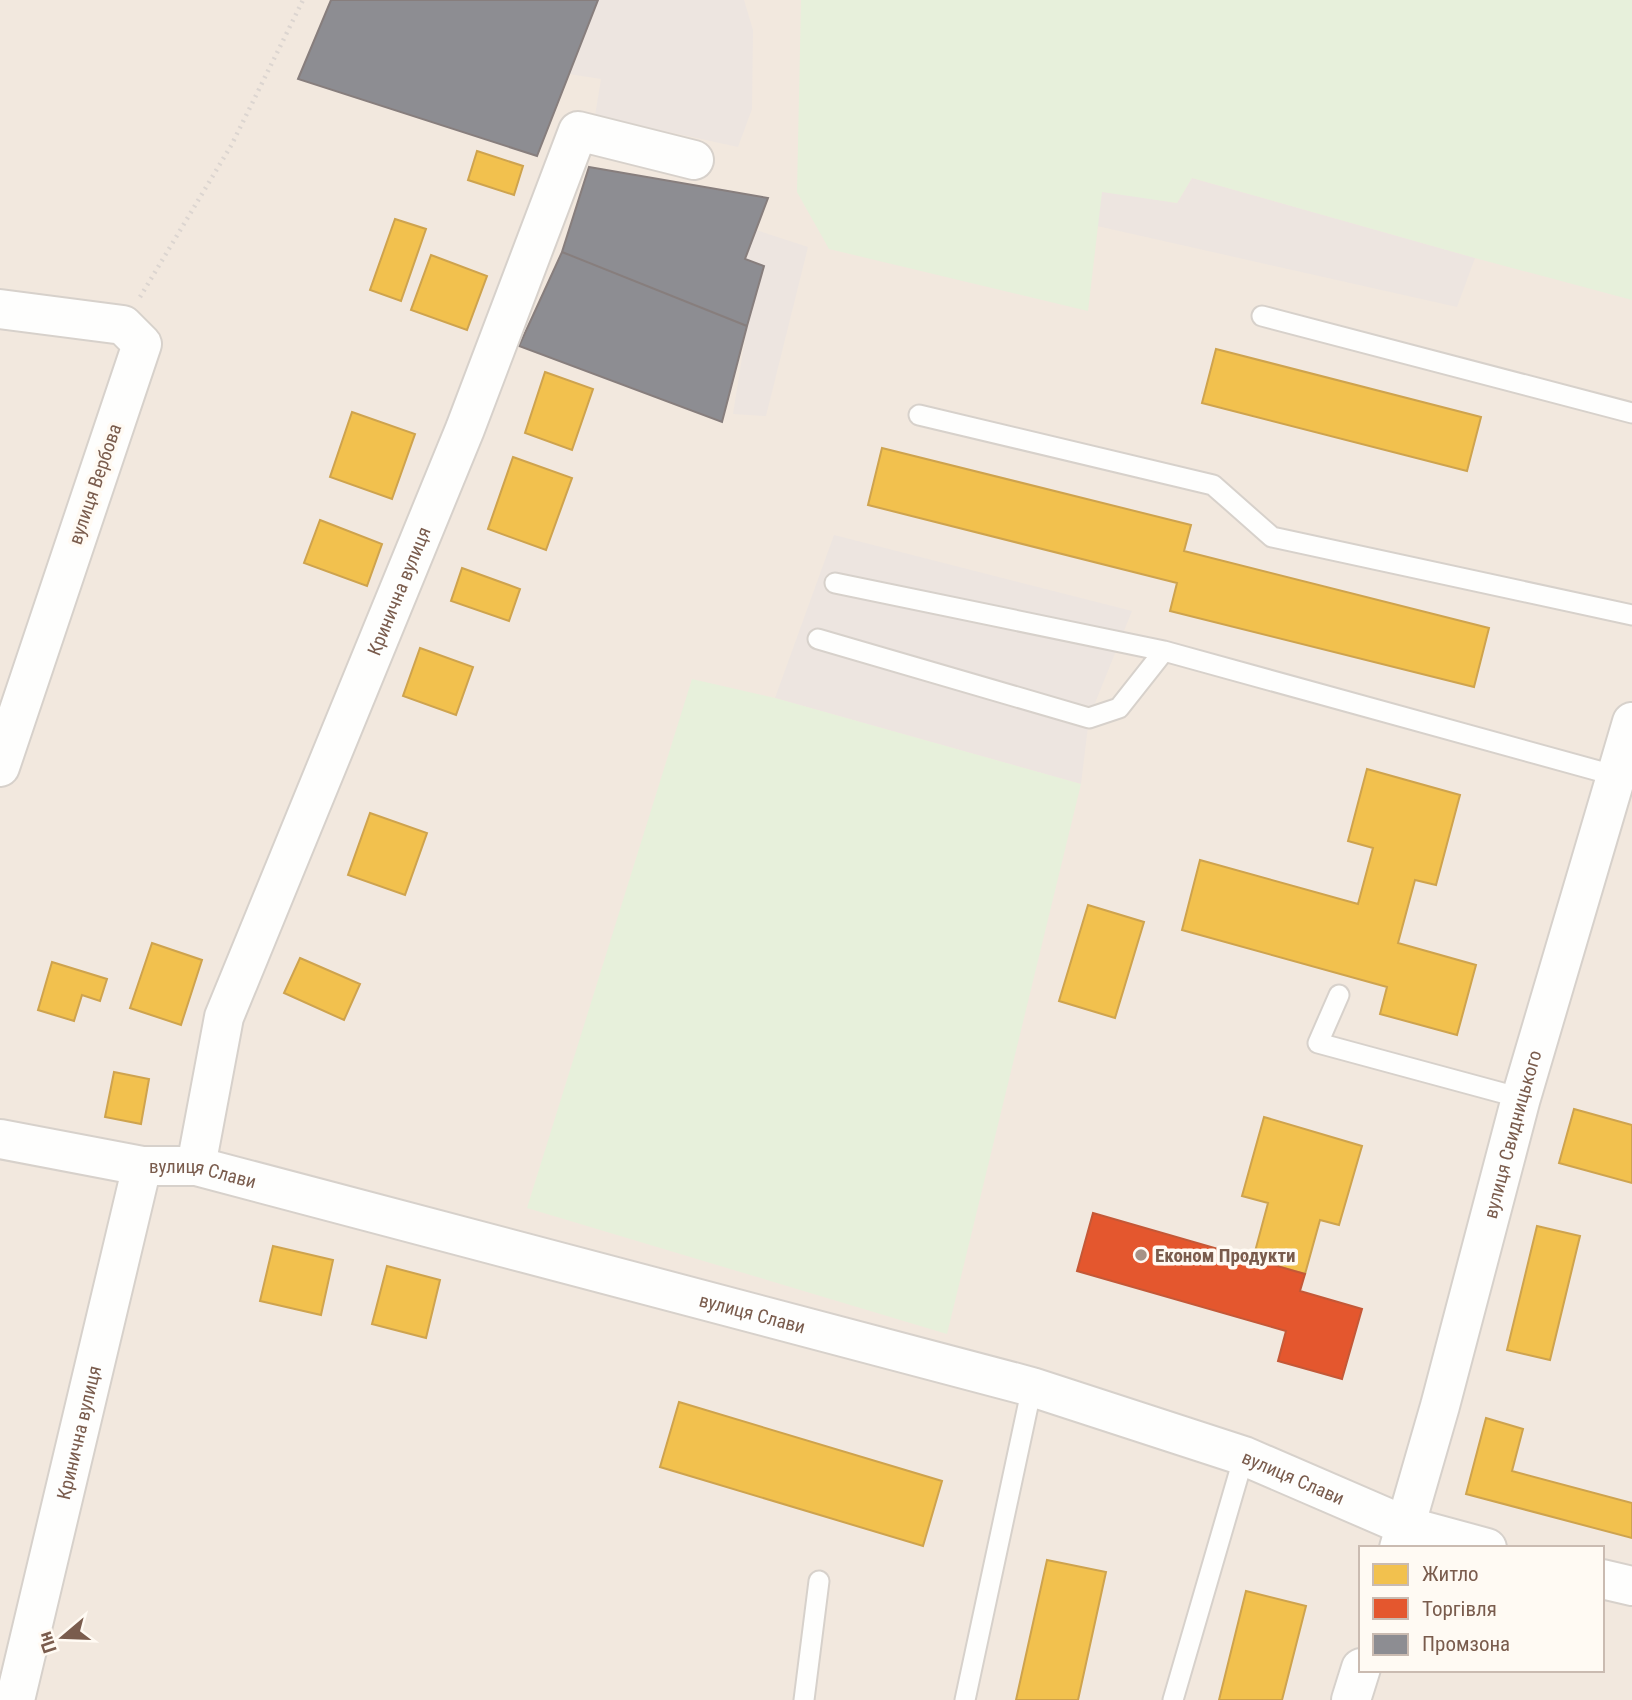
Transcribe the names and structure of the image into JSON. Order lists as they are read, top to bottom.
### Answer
{
  "streets": {
    "street": [
      "вулиця Вербова",
      "Кринична вулиця",
      "вулиця Свидницького",
      "вулиця Слави"
    ]
  },
  "crossings": [
    ["Кринична вулиця", "вулиця Слави"],
    ["вулиця Свидницького", "вулиця Слави"]
  ],
  "places": ["Економ Продукти"],
  "legend": ["Житло", "Торгівля", "Промзона"],
  "north": "left"
}
